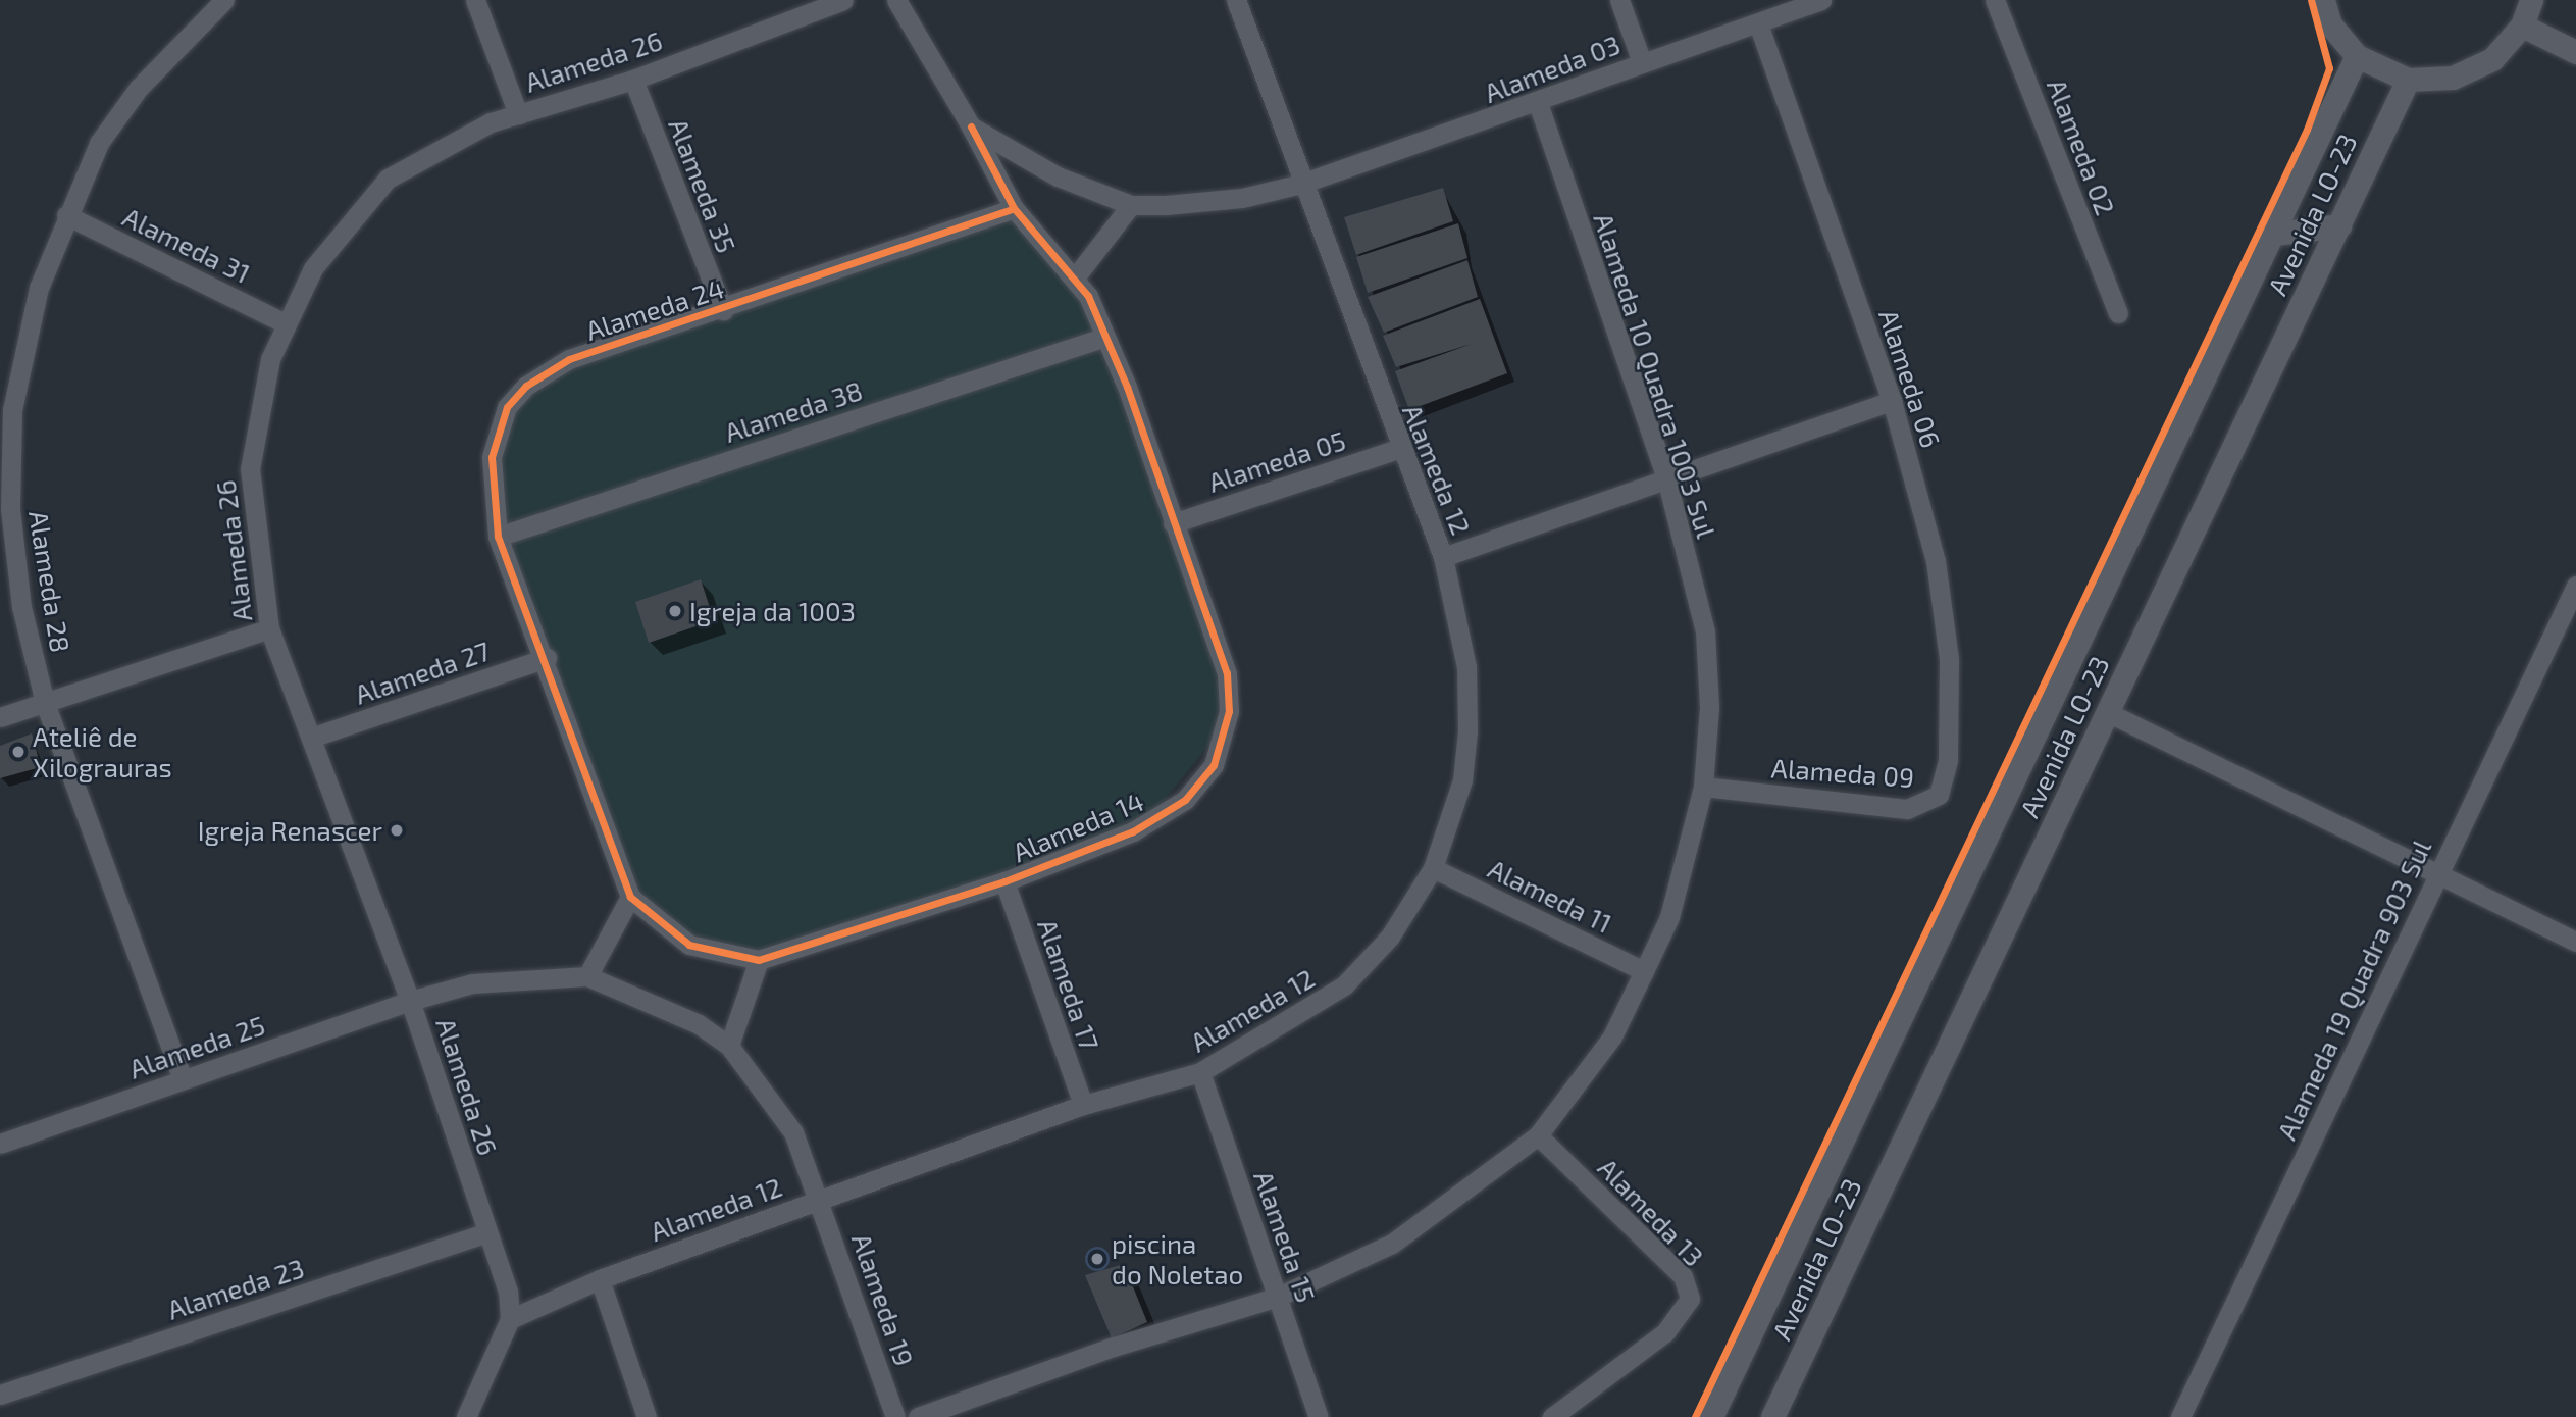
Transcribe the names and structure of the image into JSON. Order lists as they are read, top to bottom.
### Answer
{
  "streets": {
    "street": [
      "Alameda 26",
      "Alameda 03",
      "Alameda 02",
      "Alameda 35",
      "Avenida LO-23",
      "Alameda 31",
      "Alameda 24",
      "Alameda 10 Quadra 1003 Sul",
      "Alameda 06",
      "Alameda 38",
      "Alameda 05",
      "Alameda 12",
      "Alameda 28",
      "Alameda 27",
      "Alameda 09",
      "Alameda 14",
      "Alameda 11",
      "Alameda 17",
      "Alameda 19 Quadra 903 Sul",
      "Alameda 25",
      "Alameda 13",
      "Alameda 15",
      "Alameda 23",
      "Alameda 19"
    ]
  },
  "crossings": [
    ["Alameda 26", "Alameda 35"],
    ["Alameda 26", "Alameda 31"],
    ["Alameda 26", "Alameda 12"],
    ["Alameda 26", "Alameda 27"],
    ["Alameda 26", "Alameda 25"],
    ["Alameda 26", "Alameda 23"],
    ["Alameda 03", "Alameda 10 Quadra 1003 Sul"],
    ["Alameda 03", "Alameda 06"],
    ["Alameda 03", "Alameda 12"],
    ["Alameda 35", "Alameda 24"],
    ["Alameda 31", "Alameda 28"],
    ["Alameda 24", "Alameda 38"],
    ["Alameda 24", "Alameda 27"],
    ["Alameda 24", "Alameda 14"],
    ["Alameda 10 Quadra 1003 Sul", "Alameda 09"],
    ["Alameda 10 Quadra 1003 Sul", "Alameda 11"],
    ["Alameda 10 Quadra 1003 Sul", "Alameda 13"],
    ["Alameda 10 Quadra 1003 Sul", "Alameda 15"],
    ["Alameda 06", "Alameda 09"],
    ["Alameda 38", "Alameda 14"],
    ["Alameda 05", "Alameda 12"],
    ["Alameda 05", "Alameda 14"],
    ["Alameda 12", "Alameda 11"],
    ["Alameda 12", "Alameda 17"],
    ["Alameda 12", "Alameda 15"],
    ["Alameda 12", "Alameda 19"],
    ["Alameda 28", "Alameda 25"],
    ["Alameda 14", "Alameda 17"]
  ],
  "places": [
    "Igreja da 1003",
    "Ateliê de Xilograuras",
    "Igreja Renascer",
    "piscina do Noletao"
  ]
}
